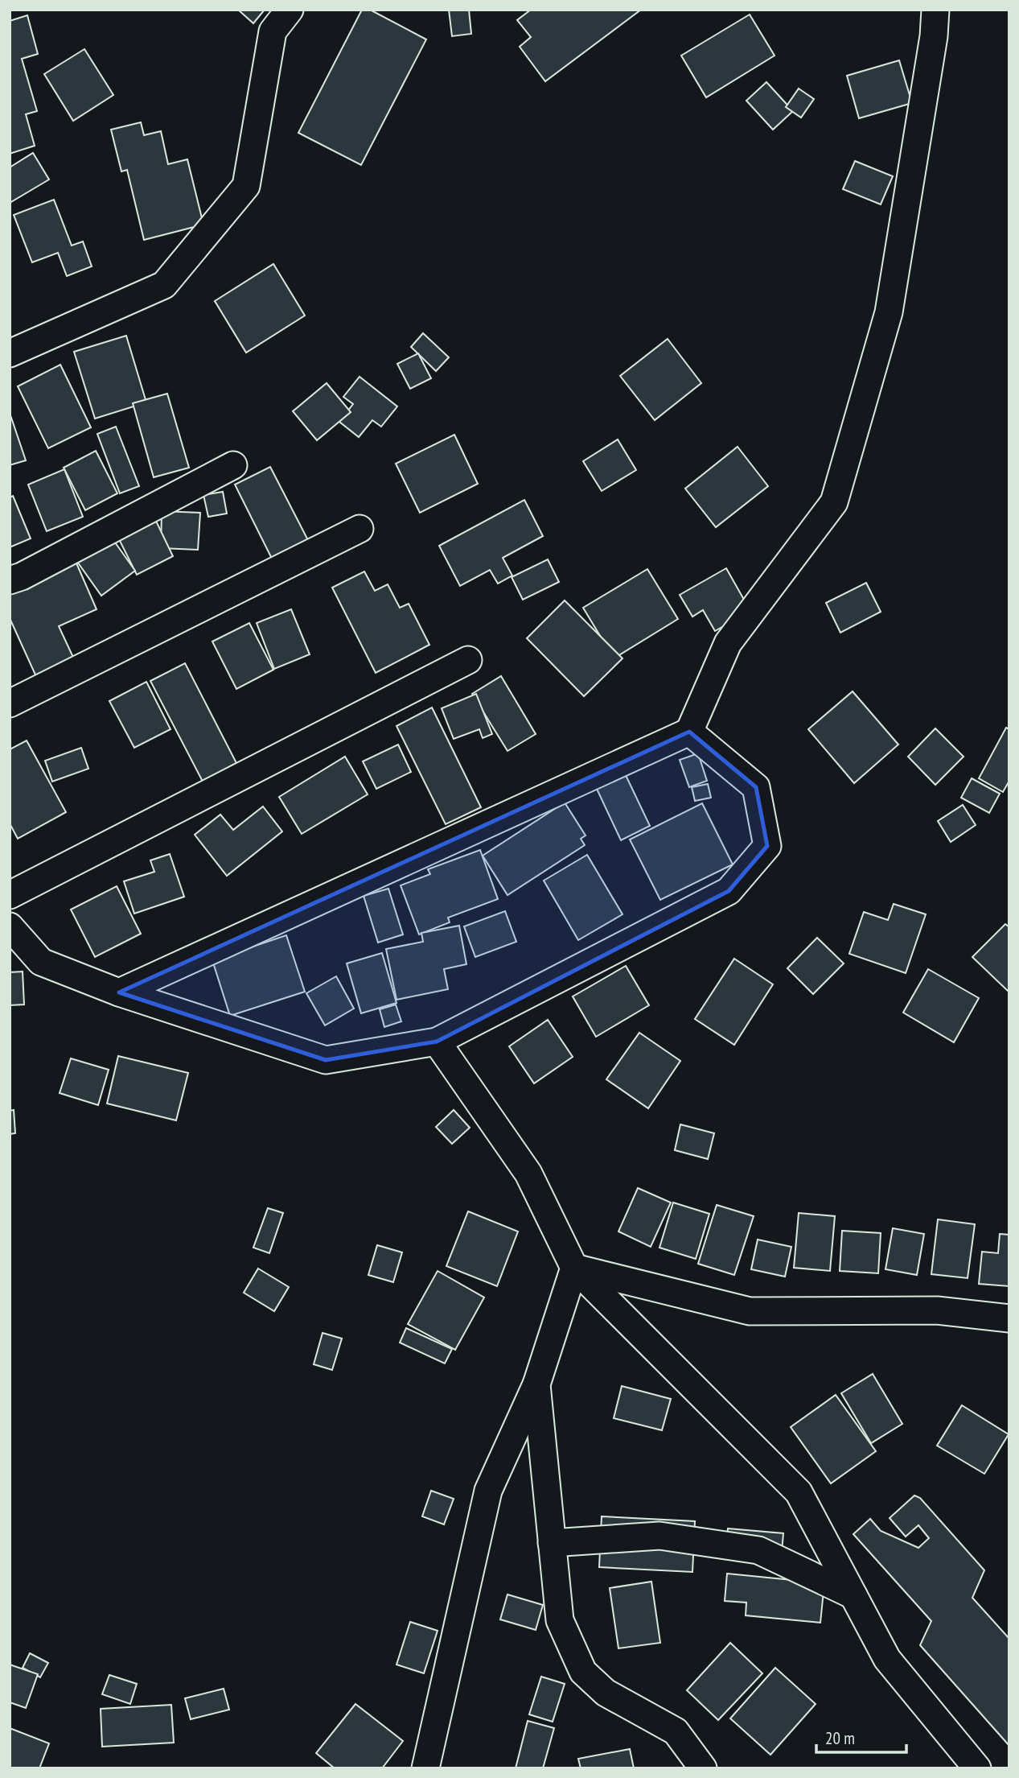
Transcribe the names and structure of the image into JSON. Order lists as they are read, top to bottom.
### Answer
{
  "scale_bar": "20 m"
}
